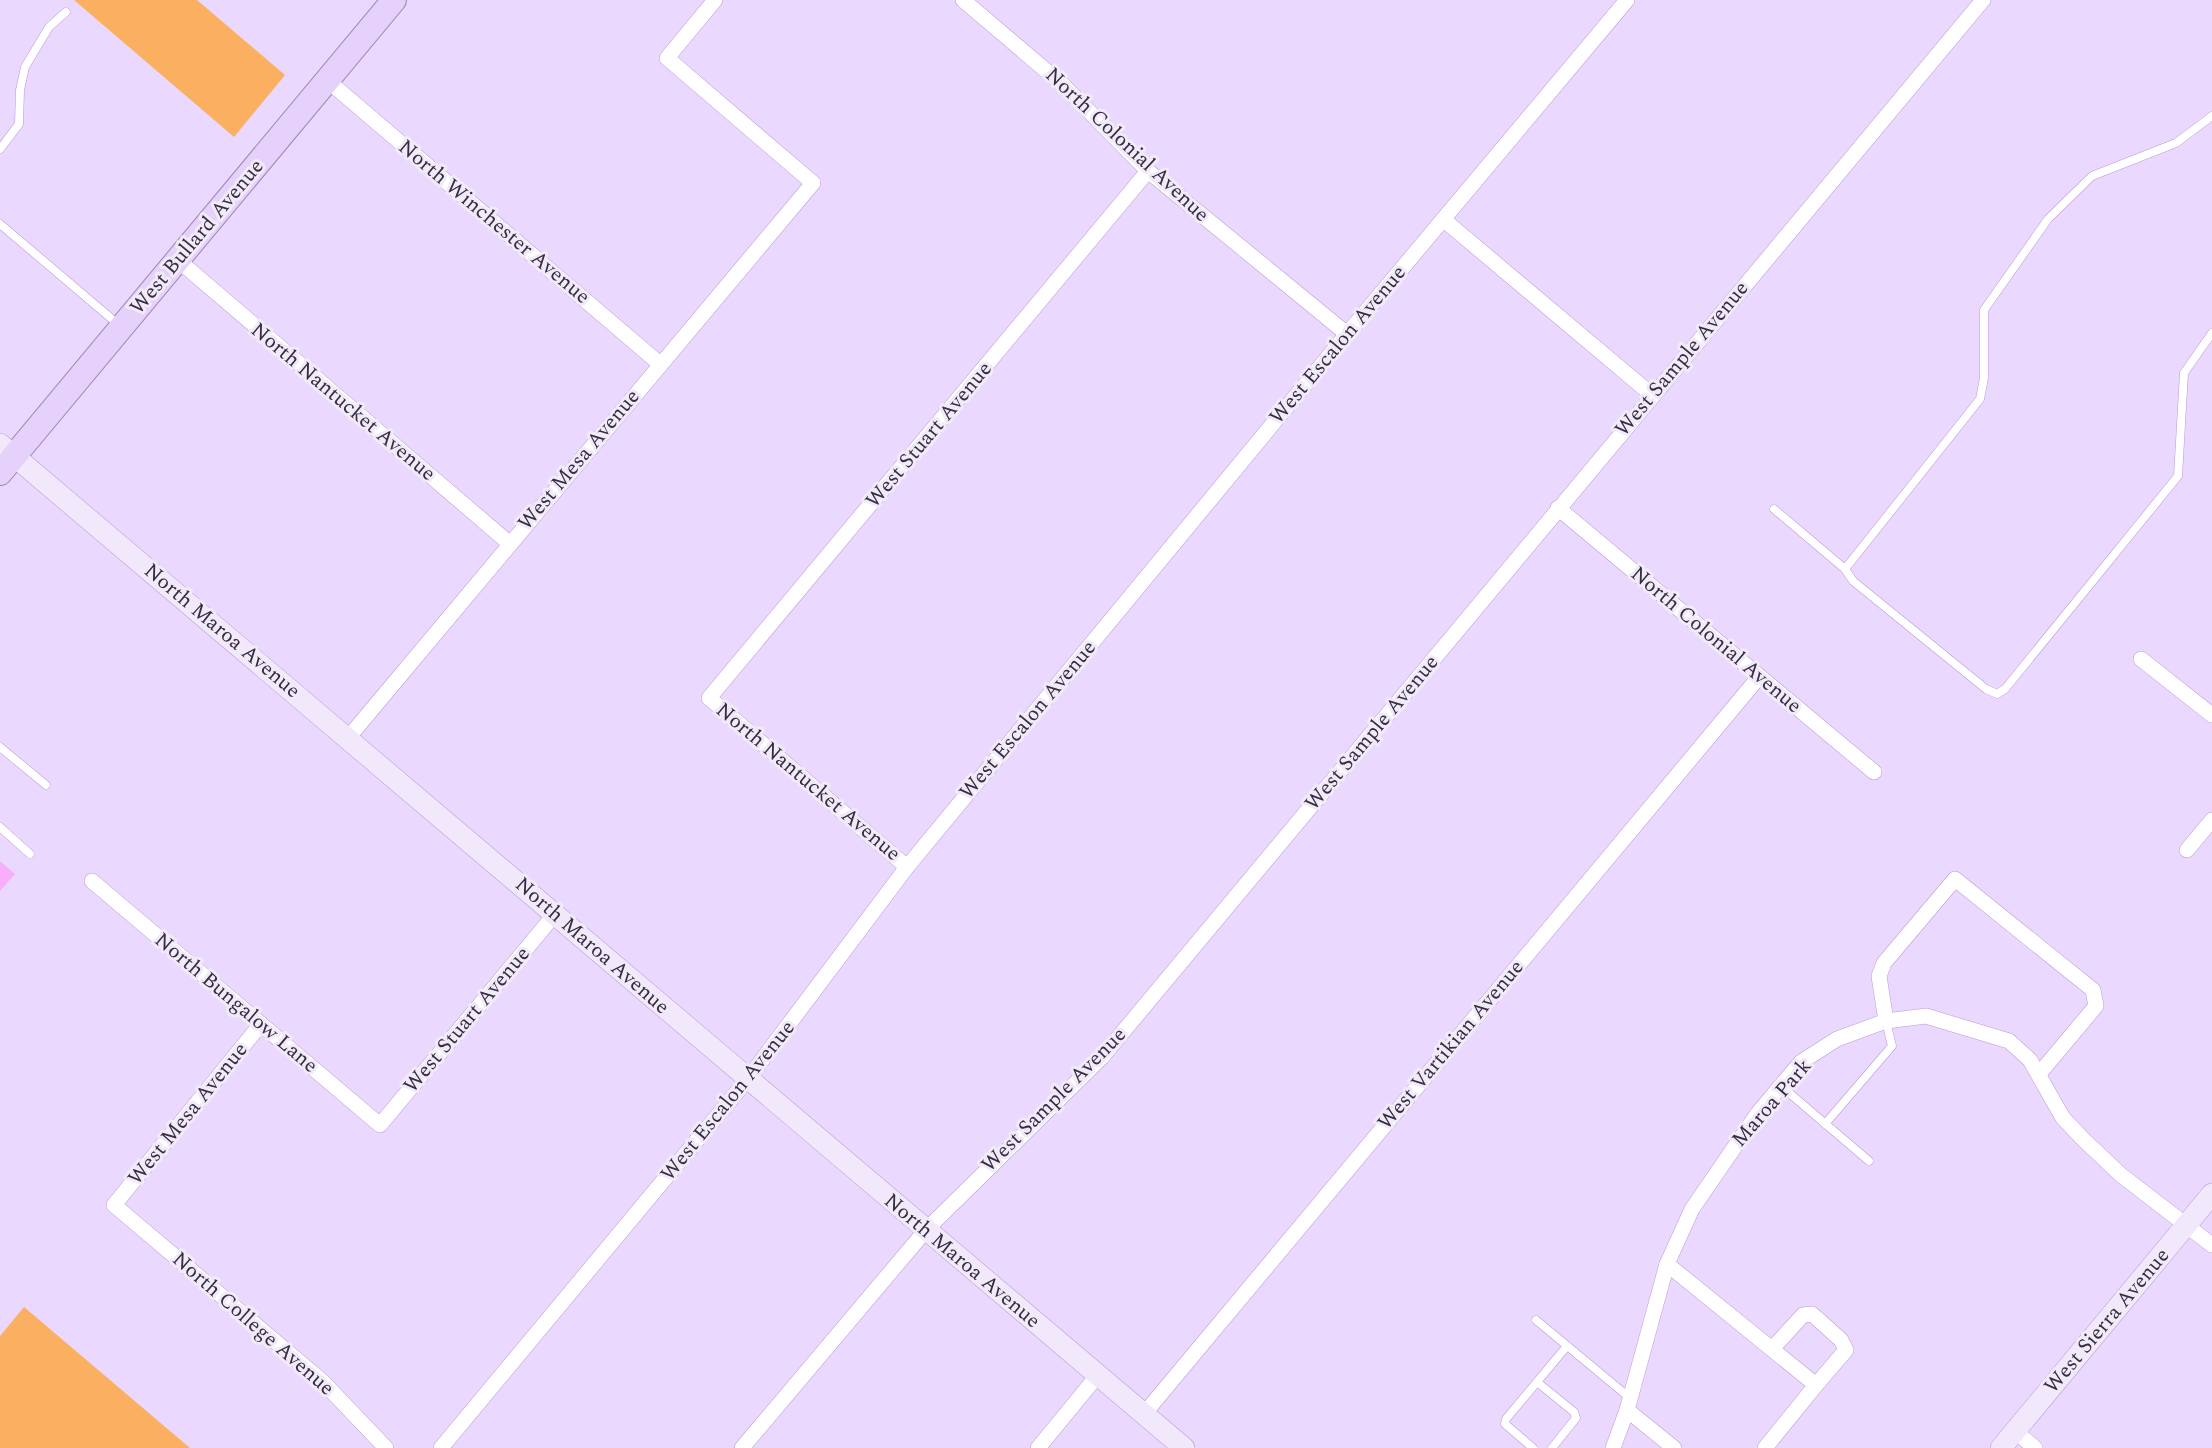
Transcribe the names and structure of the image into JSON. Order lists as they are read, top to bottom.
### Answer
{
  "streets": {
    "main road": ["West Bullard Avenue", "North Maroa Avenue", "West Sierra Avenue"],
    "street": [
      "North Colonial Avenue",
      "North Winchester Avenue",
      "West Escalon Avenue",
      "West Sample Avenue",
      "North Nantucket Avenue",
      "West Stuart Avenue",
      "West Mesa Avenue",
      "North Bungalow Lane",
      "West Vartikian Avenue",
      "Maroa Park",
      "North College Avenue"
    ]
  },
  "crossings": [
    ["North Colonial Avenue", "West Escalon Avenue"],
    ["North Colonial Avenue", "West Sample Avenue"],
    ["North Colonial Avenue", "West Stuart Avenue"],
    ["North Colonial Avenue", "West Vartikian Avenue"],
    ["North Winchester Avenue", "West Bullard Avenue"],
    ["North Winchester Avenue", "West Mesa Avenue"],
    ["West Bullard Avenue", "North Nantucket Avenue"],
    ["West Bullard Avenue", "North Maroa Avenue"],
    ["West Escalon Avenue", "North Nantucket Avenue"],
    ["West Escalon Avenue", "North Maroa Avenue"],
    ["West Sample Avenue", "North Maroa Avenue"],
    ["North Nantucket Avenue", "West Stuart Avenue"],
    ["North Nantucket Avenue", "West Mesa Avenue"],
    ["West Stuart Avenue", "North Maroa Avenue"],
    ["West Stuart Avenue", "North Bungalow Lane"],
    ["West Mesa Avenue", "North Maroa Avenue"],
    ["West Mesa Avenue", "North Bungalow Lane"],
    ["West Mesa Avenue", "North College Avenue"],
    ["North Maroa Avenue", "West Vartikian Avenue"],
    ["Maroa Park", "West Sierra Avenue"]
  ]
}
